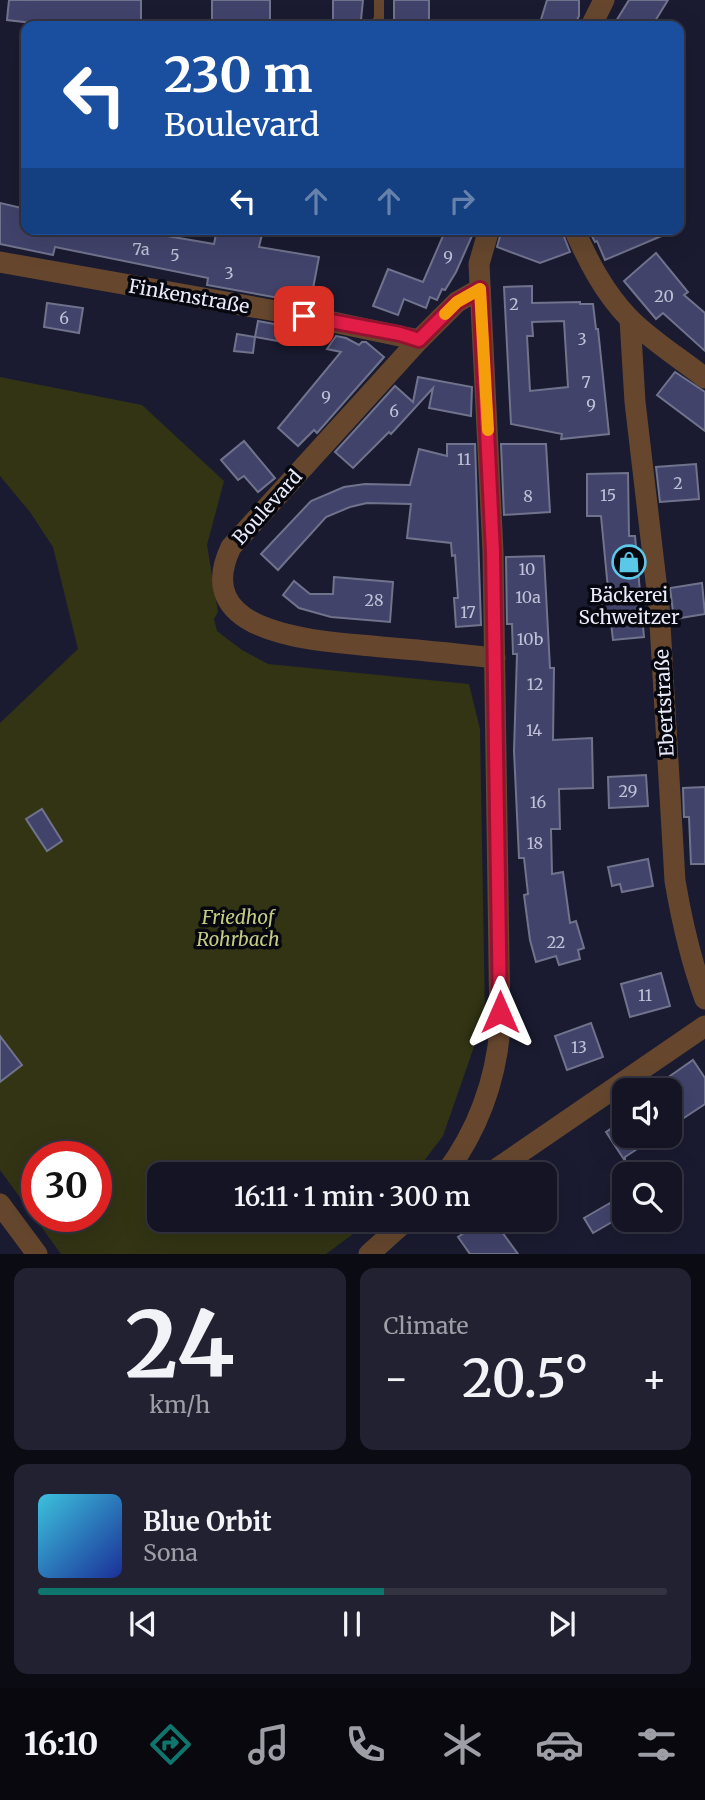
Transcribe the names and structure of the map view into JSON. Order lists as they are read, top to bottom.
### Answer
{
  "streets": {
    "street": ["Finkenstraße", "Boulevard", "Ebertstraße"]
  },
  "crossings": [
    ["Finkenstraße", "Boulevard"]
  ],
  "parks": ["Friedhof Rohrbach"],
  "places": {
    "shop": ["Bäckerei Schweitzer"]
  },
  "house_numbers": [
    "7a",
    "5",
    "9",
    "3",
    "20",
    "2",
    "6",
    "3",
    "7",
    "9",
    "9",
    "6",
    "11",
    "2",
    "15",
    "8",
    "10",
    "10a",
    "28",
    "17",
    "10b",
    "12",
    "14",
    "29",
    "16",
    "18",
    "22",
    "11",
    "13"
  ],
  "page": {
    "turn": ["230 m", "Boulevard"],
    "limit": "30",
    "trip": "16:11 · 1 min · 300 m",
    "tile": [
      ["24", "km/h"],
      "Climate"
    ],
    "heat": ["−", "20.5°", "+"],
    "song": ["Blue Orbit", "Sona"],
    "tabs": "16:10"
  }
}
